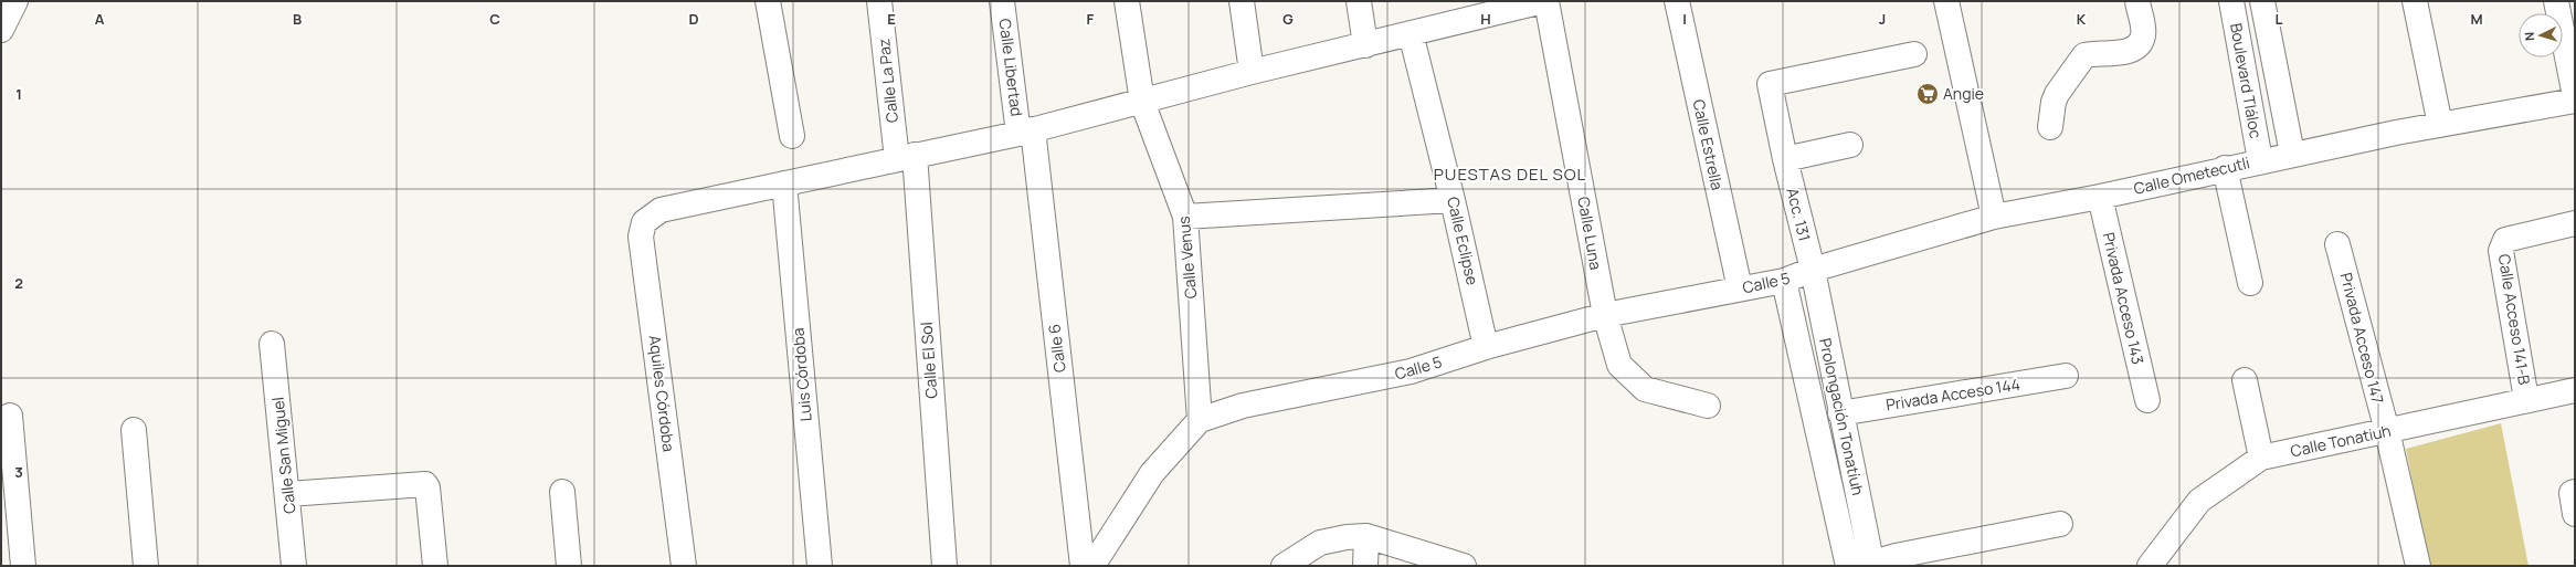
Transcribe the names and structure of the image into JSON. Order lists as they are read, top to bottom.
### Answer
{
  "streets": {
    "street": [
      "Calle Libertad",
      "Calle La Paz",
      "Boulevard Tláloc",
      "Calle Estrella",
      "Calle Ometecutli",
      "Acc. 131",
      "Calle Luna",
      "Calle Eclipse",
      "Calle Venus",
      "Calle 5",
      "Privada Acceso 143",
      "Calle Acceso 141-B",
      "Privada Acceso 147",
      "Calle 6",
      "Calle El Sol",
      "Luis Córdoba",
      "Aquiles Córdoba",
      "Privada Acceso 144",
      "Prolongación Tonatíuh",
      "Calle Tonatiuh",
      "Calle San Miguel"
    ]
  },
  "crossings": [
    ["Calle Libertad", "Calle 6"],
    ["Calle La Paz", "Calle El Sol"],
    ["Boulevard Tláloc", "Calle Ometecutli"],
    ["Calle Estrella", "Calle 5"],
    ["Calle Ometecutli", "Acc. 131"],
    ["Calle Ometecutli", "Calle 5"],
    ["Calle Ometecutli", "Privada Acceso 143"],
    ["Calle Ometecutli", "Prolongación Tonatíuh"],
    ["Acc. 131", "Calle 5"],
    ["Acc. 131", "Prolongación Tonatíuh"],
    ["Calle Luna", "Calle 5"],
    ["Calle Eclipse", "Calle 5"],
    ["Calle Venus", "Calle 5"],
    ["Calle 5", "Prolongación Tonatíuh"],
    ["Calle Acceso 141-B", "Calle Tonatiuh"],
    ["Privada Acceso 147", "Calle Tonatiuh"],
    ["Luis Córdoba", "Aquiles Córdoba"],
    ["Privada Acceso 144", "Prolongación Tonatíuh"]
  ],
  "districts": ["PUESTAS DEL SOL"],
  "places": {
    "supermarket": ["Angie"]
  },
  "north": "left",
  "grid": {
    "columns": [
      "A",
      "B",
      "C",
      "D",
      "E",
      "F",
      "G",
      "H",
      "I",
      "J",
      "K",
      "L",
      "M"
    ],
    "rows": ["1", "2", "3"]
  }
}
